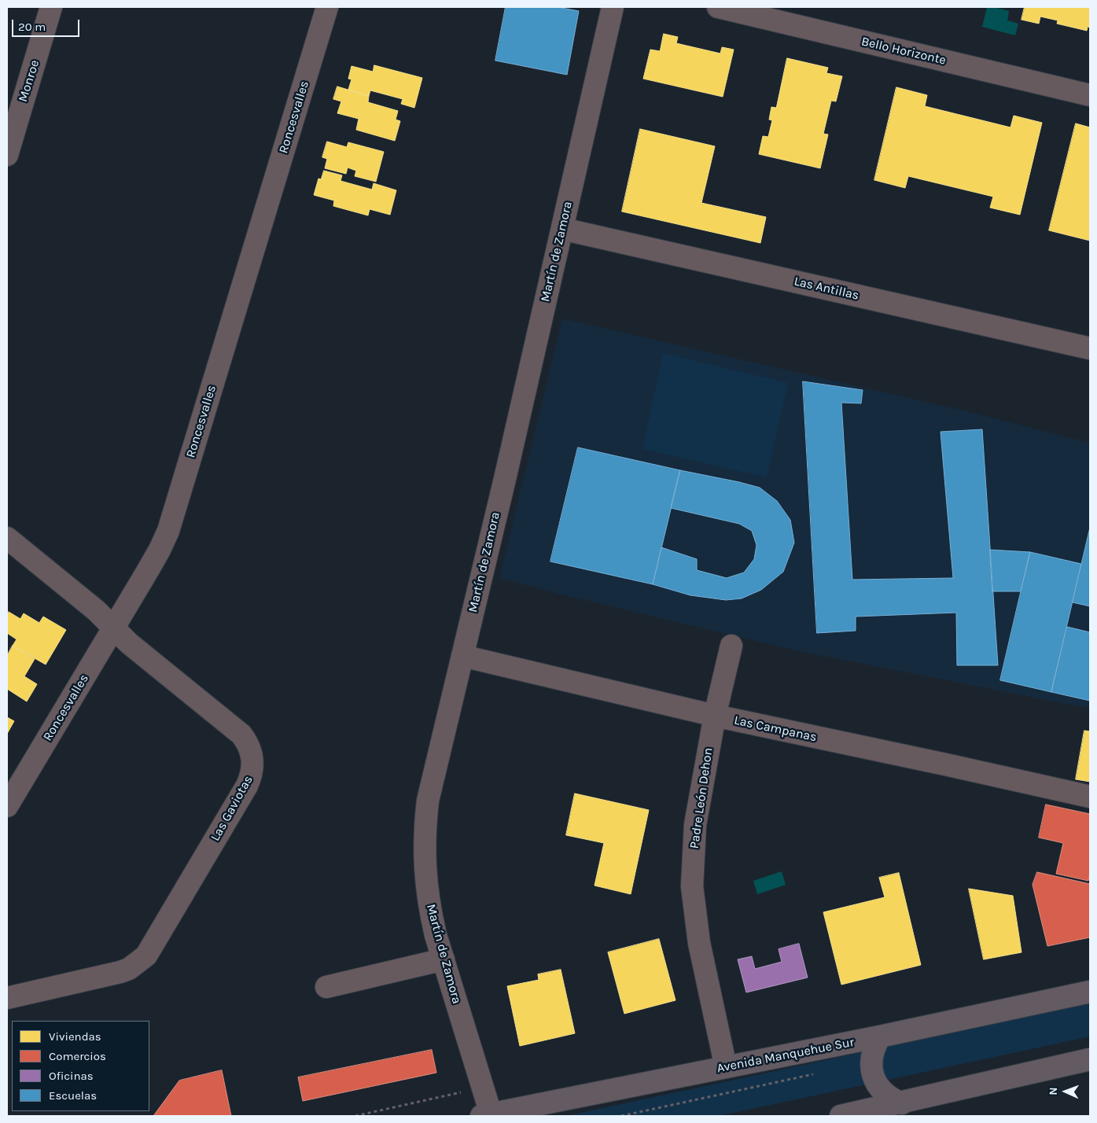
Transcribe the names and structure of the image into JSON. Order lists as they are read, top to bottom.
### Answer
{
  "streets": {
    "main road": ["Avenida Manquehue Sur"],
    "street": [
      "Bello Horizonte",
      "Monroe",
      "Roncesvalles",
      "Martín de Zamora",
      "Las Antillas",
      "Las Campanas",
      "Padre León Dehon",
      "Las Gaviotas"
    ]
  },
  "crossings": [
    ["Roncesvalles", "Las Gaviotas"],
    ["Martín de Zamora", "Las Antillas"],
    ["Martín de Zamora", "Las Campanas"],
    ["Martín de Zamora", "Avenida Manquehue Sur"],
    ["Las Campanas", "Padre León Dehon"],
    ["Padre León Dehon", "Avenida Manquehue Sur"]
  ],
  "legend": [
    "Viviendas",
    "Comercios",
    "Oficinas",
    "Escuelas"
  ],
  "scale_bar": "20 m",
  "north": "left"
}
